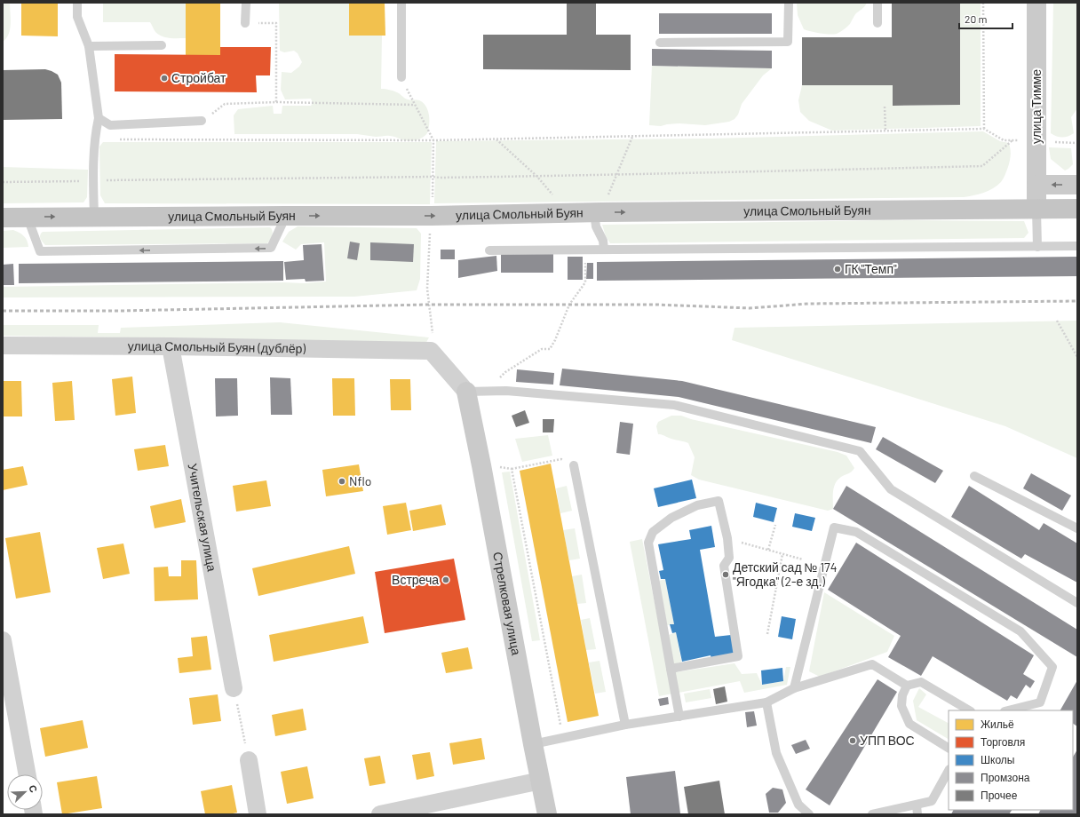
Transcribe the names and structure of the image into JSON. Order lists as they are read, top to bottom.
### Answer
{
  "streets": {
    "main road": ["улица Смольный Буян"],
    "street": [
      "улица Тимме",
      "улица Смольный Буян (дублёр)",
      "Учительская улица",
      "Стрелковая улица"
    ]
  },
  "crossings": [
    ["улица Тимме", "улица Смольный Буян"],
    ["улица Смольный Буян (дублёр)", "Учительская улица"]
  ],
  "one_way": ["улица Смольный Буян"],
  "places": [
    "Стройбат",
    "ГК \"Темп\"",
    "Nflo",
    "Детский сад № 174 \"Ягодка\" (2-е зд.)",
    "Встреча",
    "УПП ВОС"
  ],
  "legend": [
    "Жильё",
    "Торговля",
    "Школы",
    "Промзона",
    "Прочее"
  ],
  "scale_bar": "20 m",
  "north": "top right"
}
